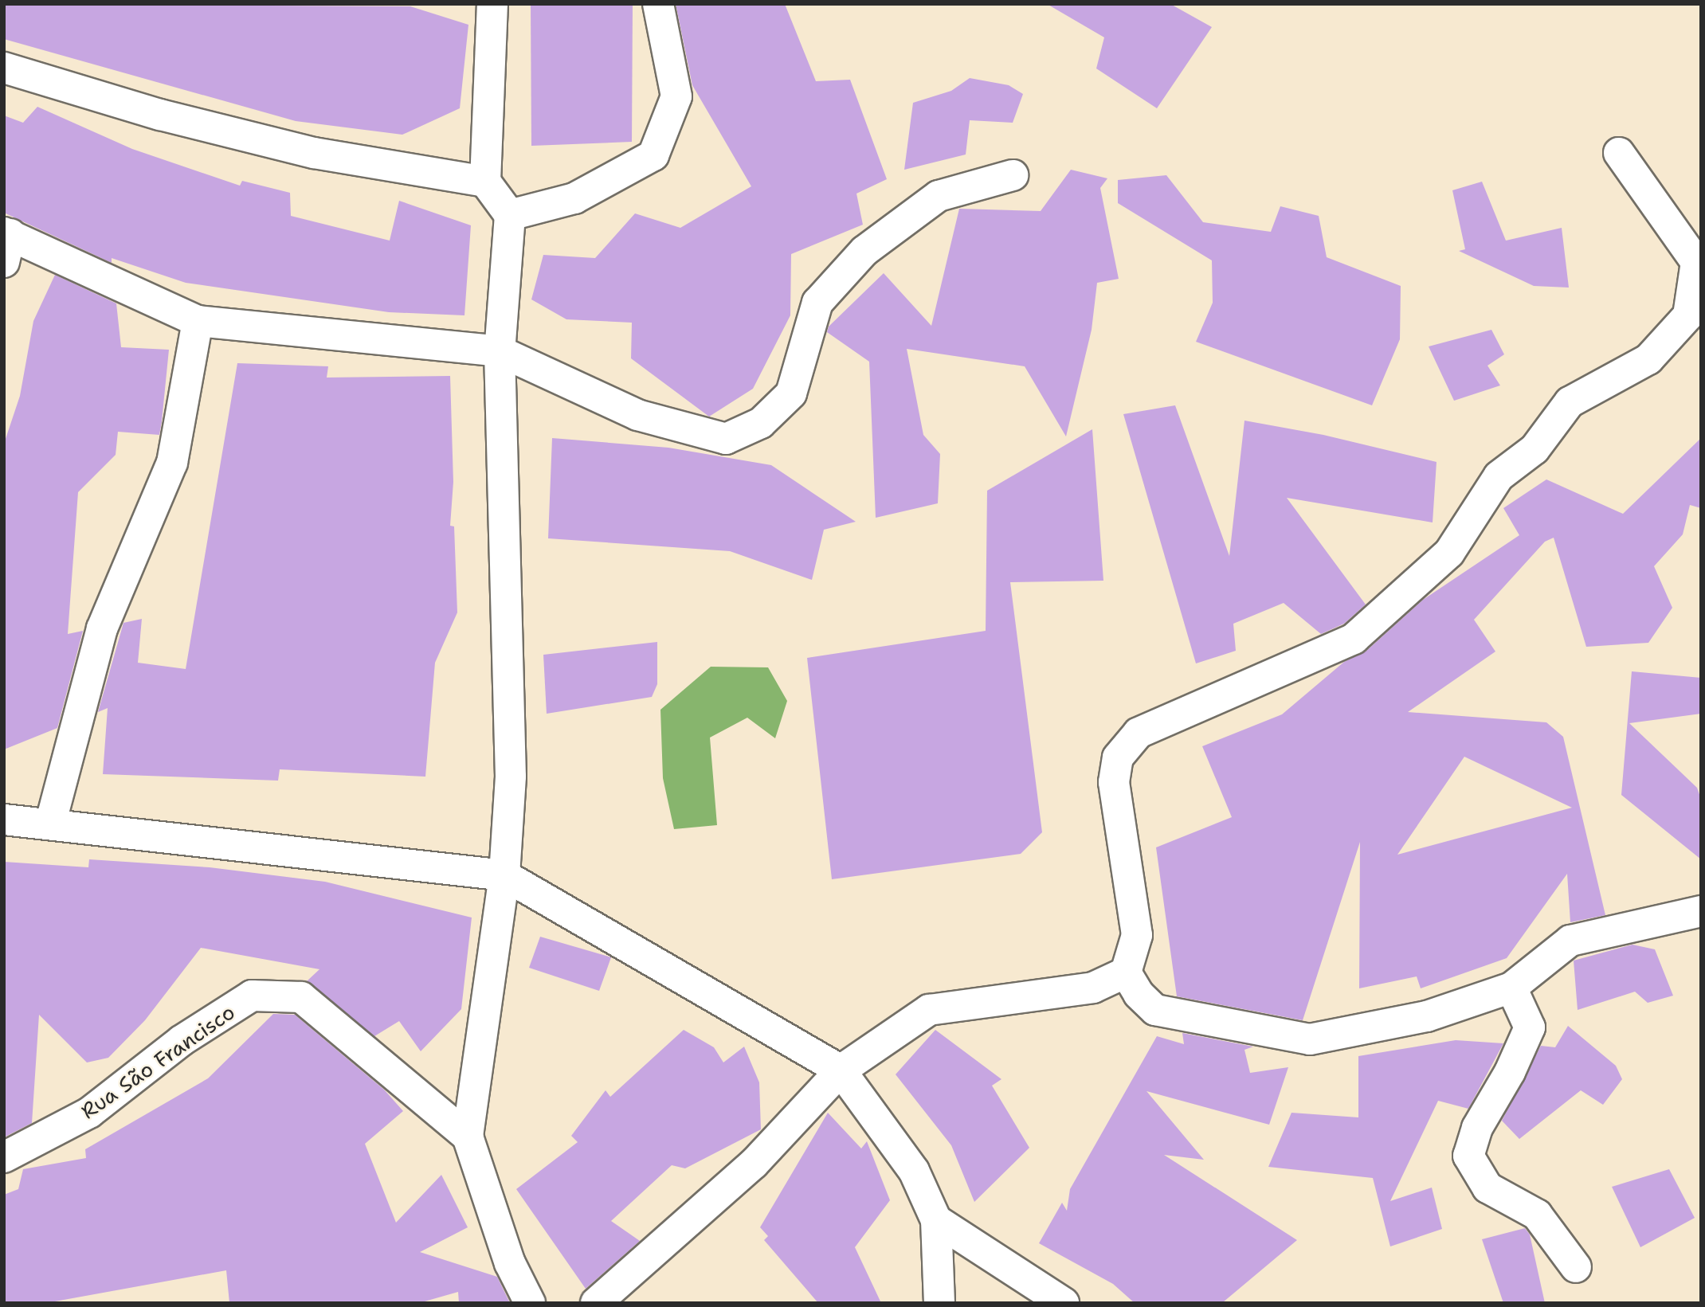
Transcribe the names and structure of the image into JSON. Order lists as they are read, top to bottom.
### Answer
{
  "streets": {
    "street": ["Rua São Francisco"]
  }
}
